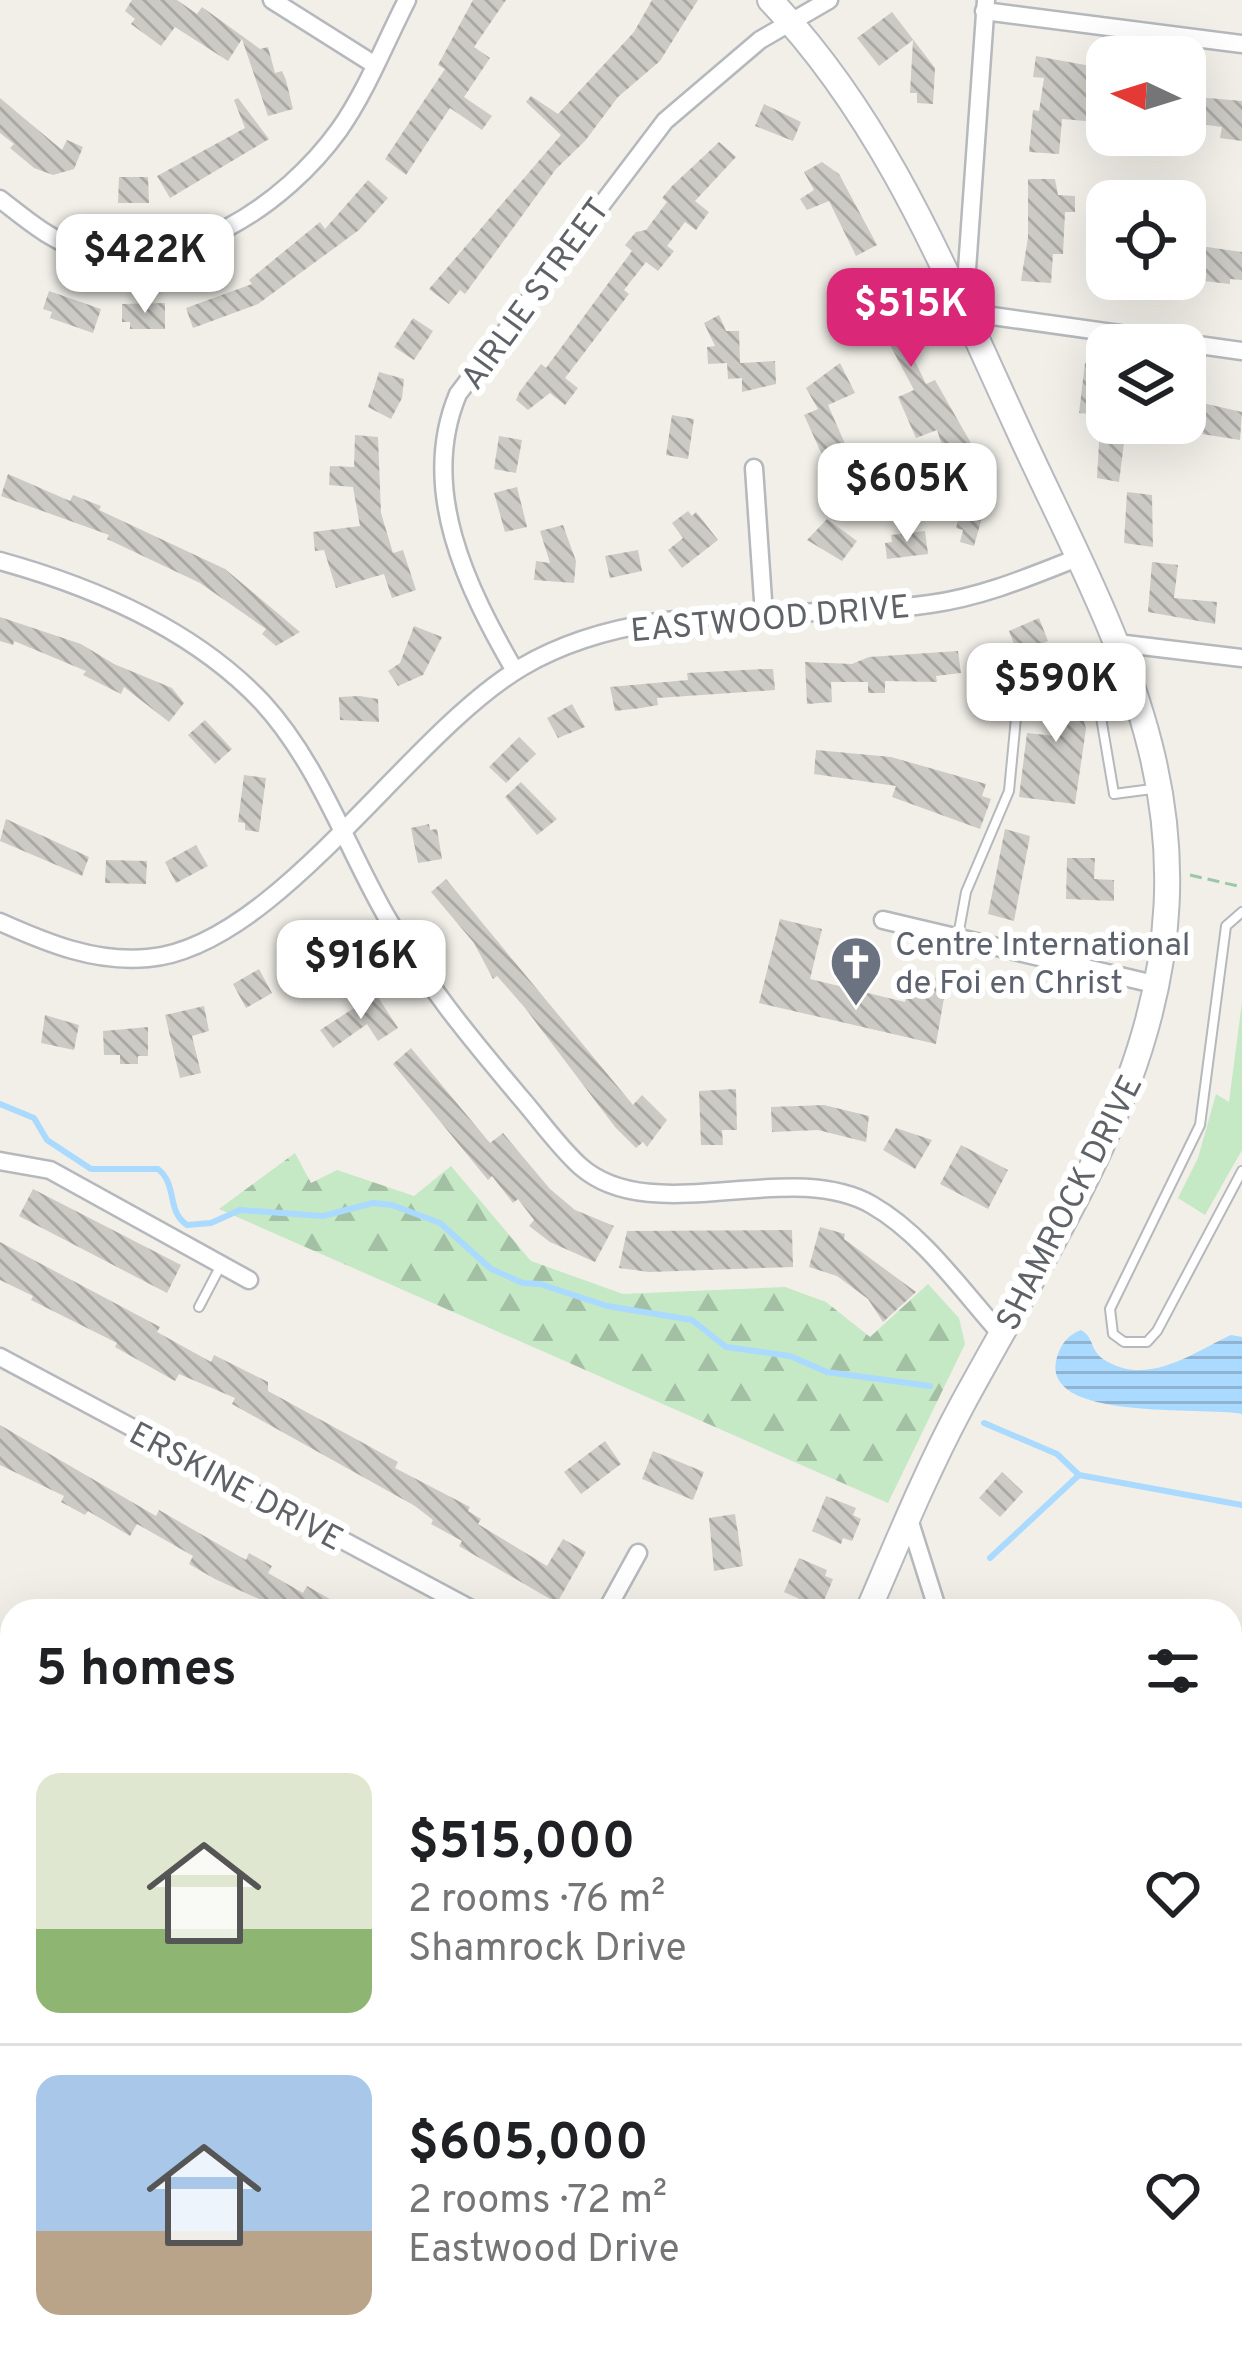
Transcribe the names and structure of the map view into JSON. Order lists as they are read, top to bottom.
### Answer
{
  "streets": {
    "street": [
      "AIRLIE STREET",
      "EASTWOOD DRIVE",
      "SHAMROCK DRIVE",
      "ERSKINE DRIVE"
    ]
  },
  "crossings": [
    ["AIRLIE STREET", "EASTWOOD DRIVE"],
    ["AIRLIE STREET", "SHAMROCK DRIVE"],
    ["EASTWOOD DRIVE", "SHAMROCK DRIVE"]
  ],
  "places": {
    "church": ["Centre International de Foi en Christ"]
  },
  "north": "left",
  "page": {
    "price": [
      "$422K",
      "$515K",
      "$605K",
      "$590K",
      "$916K"
    ],
    "heading": "5 homes",
    "list": [
      {
        "name": "$515,000",
        "note": "2 rooms · 76 m² · Shamrock Drive"
      },
      {
        "name": "$605,000",
        "note": "2 rooms · 72 m² · Eastwood Drive"
      }
    ]
  }
}
